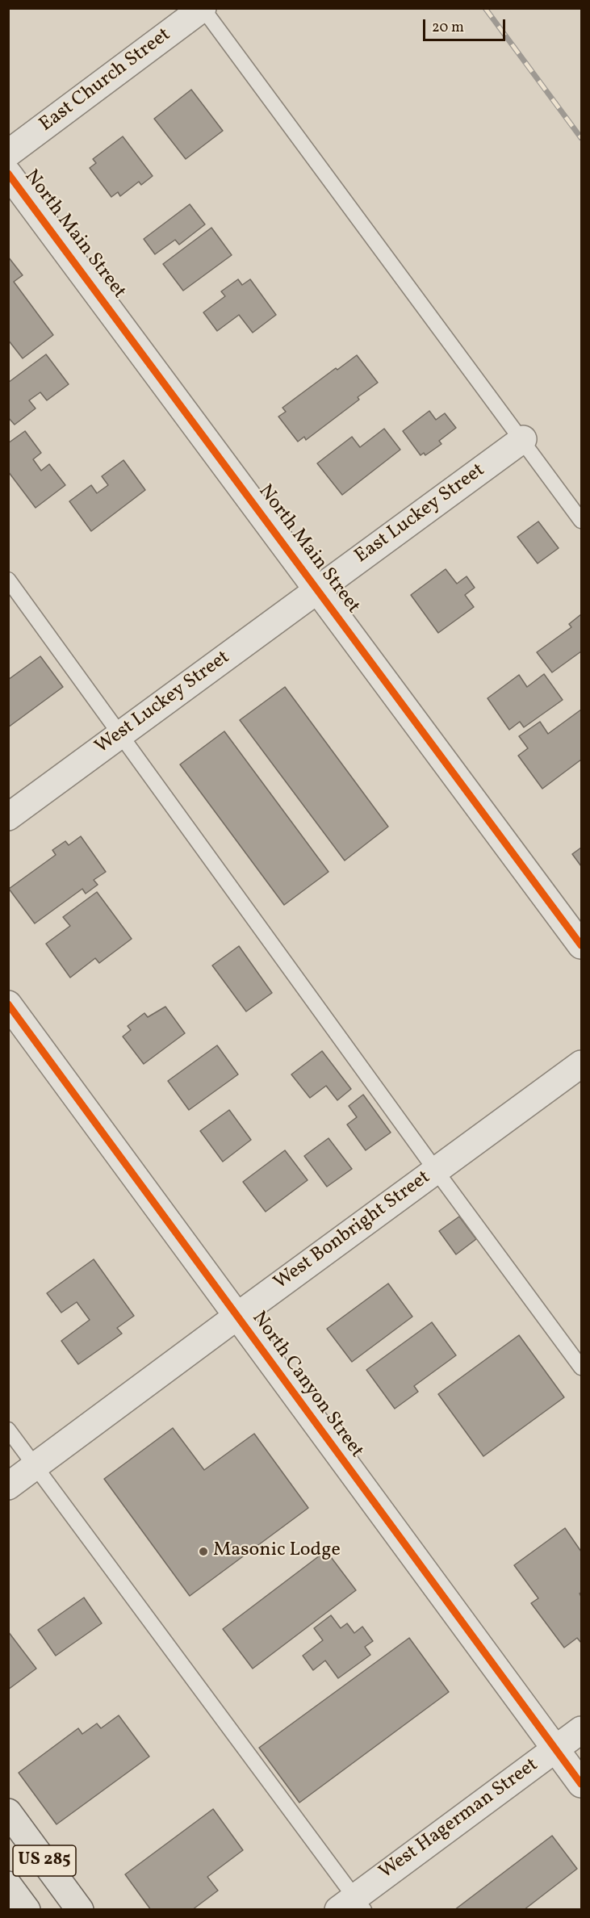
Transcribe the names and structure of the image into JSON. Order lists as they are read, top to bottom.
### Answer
{
  "streets": {
    "highway": ["US 285"],
    "street": [
      "East Church Street",
      "North Main Street",
      "East Luckey Street",
      "West Luckey Street",
      "West Bonbright Street",
      "North Canyon Street",
      "West Hagerman Street"
    ]
  },
  "crossings": [
    ["North Main Street", "East Luckey Street"],
    ["North Main Street", "West Luckey Street"],
    ["East Luckey Street", "West Luckey Street"],
    ["West Bonbright Street", "North Canyon Street"],
    ["North Canyon Street", "West Hagerman Street"]
  ],
  "places": ["Masonic Lodge"],
  "scale_bar": "20 m"
}
